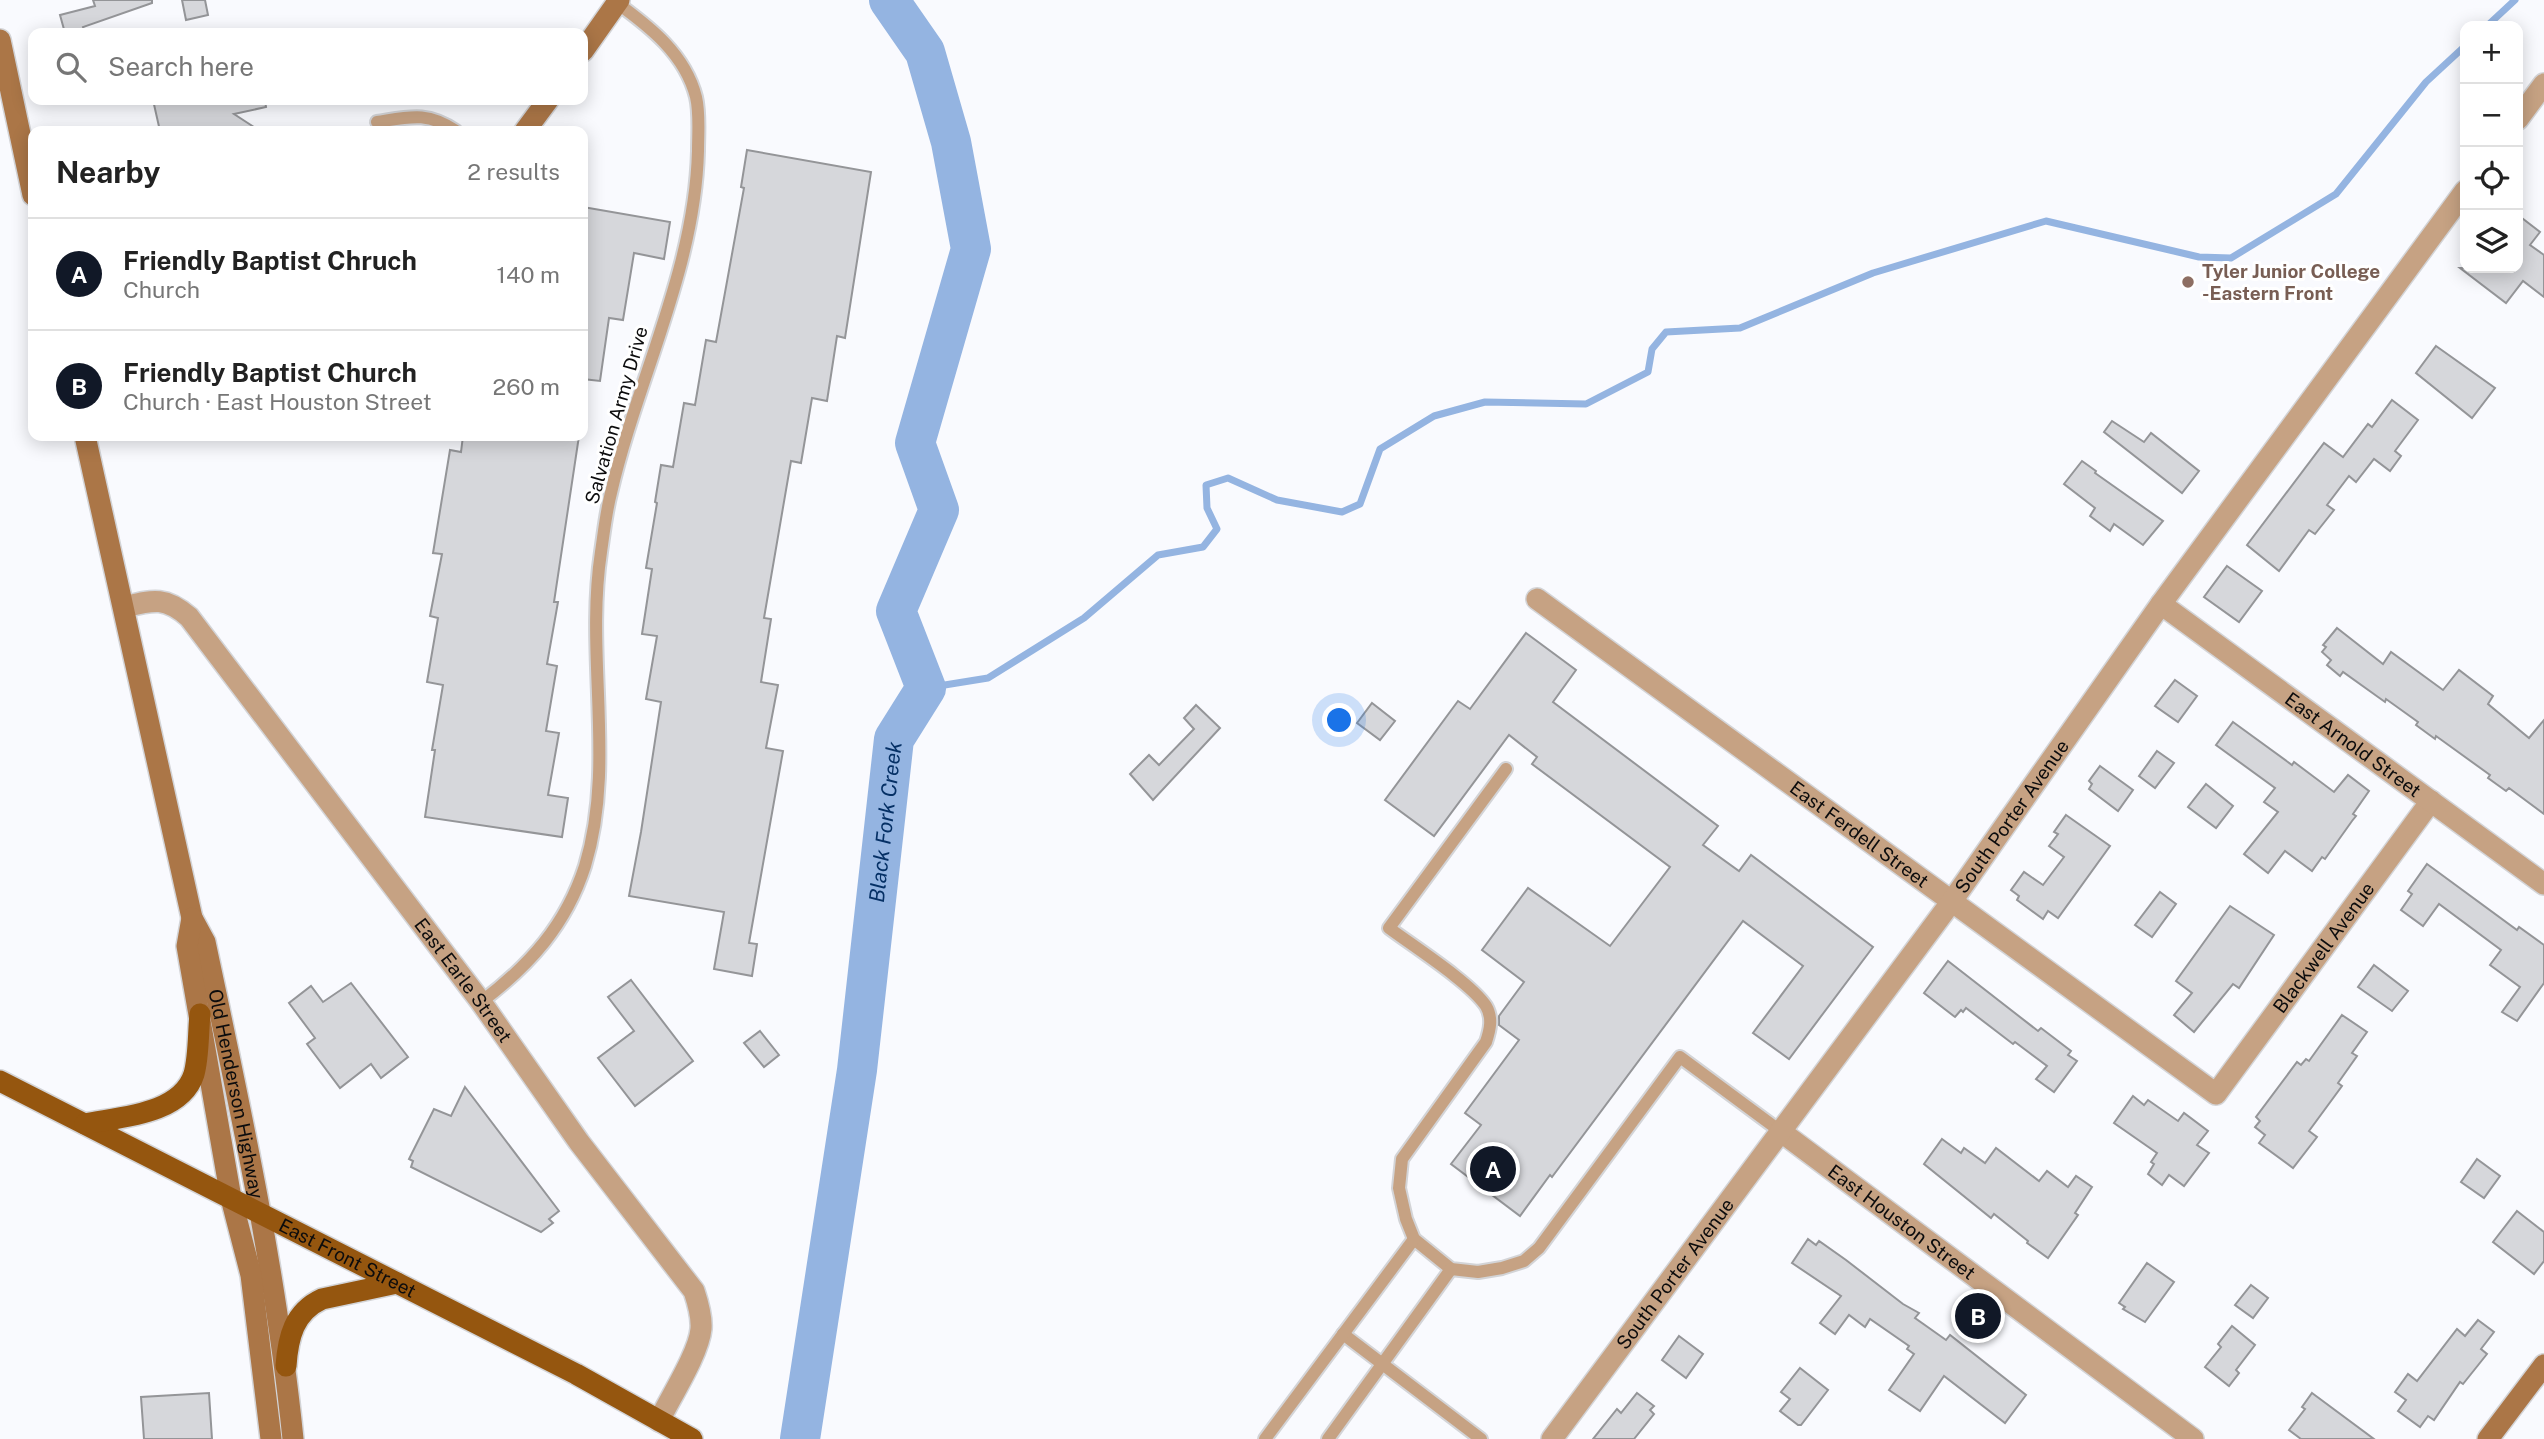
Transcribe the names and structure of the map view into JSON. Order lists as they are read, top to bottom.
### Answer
{
  "streets": {
    "main road": ["Old Henderson Highway", "East Front Street"],
    "street": [
      "East Arnold Street",
      "South Porter Avenue",
      "East Ferdell Street",
      "Blackwell Avenue",
      "East Earle Street",
      "East Houston Street"
    ],
    "lane": ["Salvation Army Drive"]
  },
  "crossings": [
    ["Salvation Army Drive", "East Earle Street"],
    ["East Arnold Street", "South Porter Avenue"],
    ["East Arnold Street", "Blackwell Avenue"],
    ["South Porter Avenue", "East Ferdell Street"],
    ["South Porter Avenue", "East Houston Street"],
    ["East Ferdell Street", "Blackwell Avenue"],
    ["East Earle Street", "Old Henderson Highway"],
    ["East Earle Street", "East Front Street"],
    ["Old Henderson Highway", "East Front Street"]
  ],
  "water": ["Black Fork Creek"],
  "places": ["Tyler Junior College -Eastern Front"],
  "page": {
    "map_buttons": ["+", "−"],
    "search": "Search here",
    "heading": ["Nearby", "2 results"],
    "list": [
      {
        "mark": "A",
        "name": "Friendly Baptist Chruch",
        "note": "Church",
        "value": "140 m"
      },
      {
        "mark": "B",
        "name": "Friendly Baptist Church",
        "note": "Church · East Houston Street",
        "value": "260 m"
      }
    ],
    "pins": ["A", "B"]
  }
}
